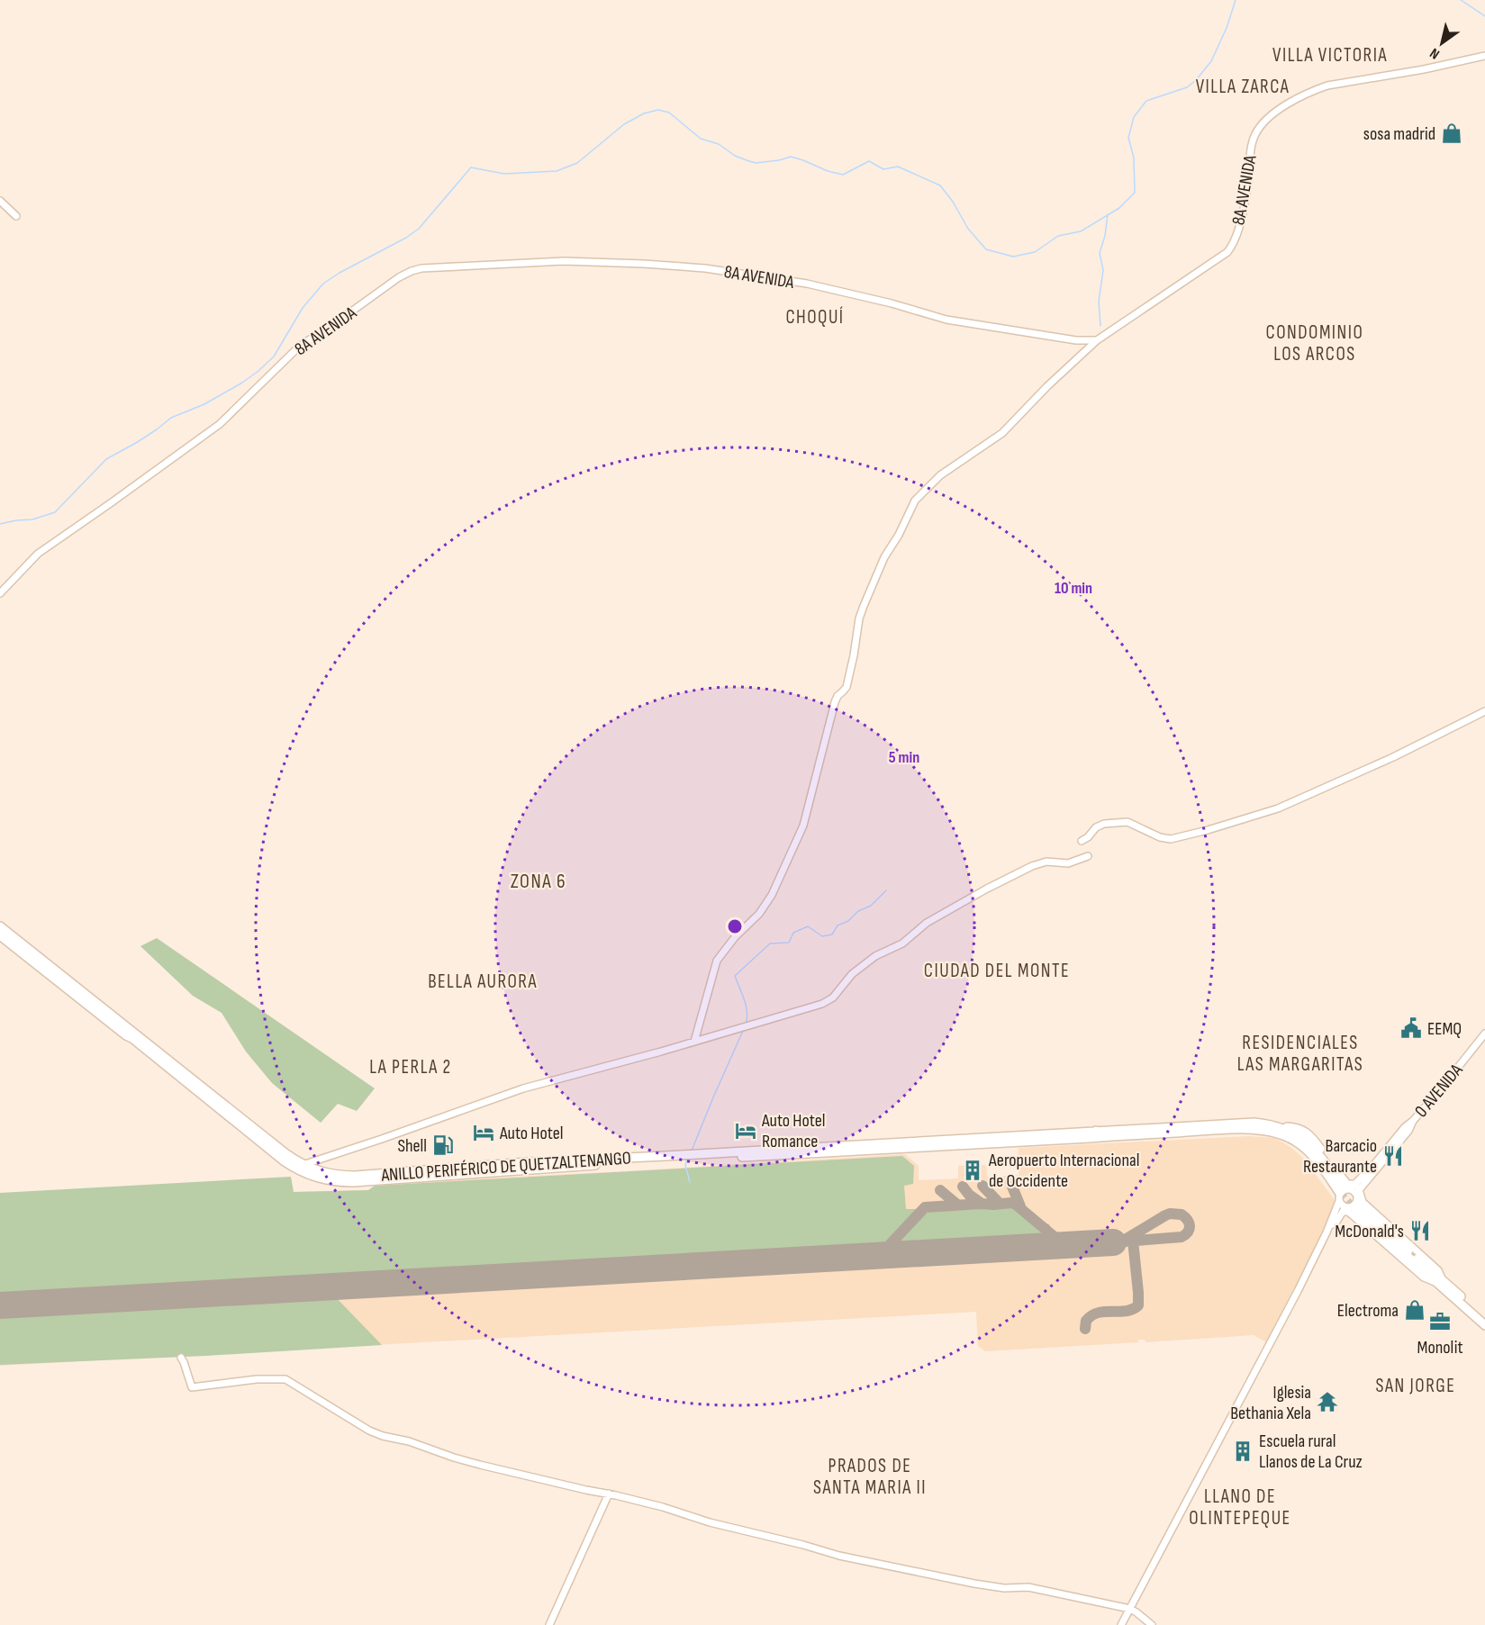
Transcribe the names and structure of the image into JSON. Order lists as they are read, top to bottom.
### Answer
{
  "streets": {
    "highway": ["ANILLO PERIFÉRICO DE QUETZALTENANGO"],
    "street": ["8A AVENIDA", "0 AVENIDA"]
  },
  "crossings": [
    ["0 AVENIDA", "ANILLO PERIFÉRICO DE QUETZALTENANGO"]
  ],
  "districts": [
    "VILLA VICTORIA",
    "VILLA ZARCA",
    "CHOQUÍ",
    "CONDOMINIO LOS ARCOS",
    "ZONA 6",
    "CIUDAD DEL MONTE",
    "BELLA AURORA",
    "RESIDENCIALES LAS MARGARITAS",
    "LA PERLA 2",
    "SAN JORGE",
    "PRADOS DE SANTA MARIA II",
    "LLANO DE OLINTEPEQUE"
  ],
  "places": {
    "shop": ["sosa madrid", "Electroma"],
    "public building": ["EEMQ"],
    "hotel": ["Auto Hotel Romance", "Auto Hotel"],
    "fuel station": ["Shell"],
    "restaurant": ["Barcacio Restaurante", "McDonald's"],
    "building": ["Aeropuerto Internacional de Occidente", "Escuela rural Llanos de La Cruz"],
    "office": ["Monolit"],
    "temple": ["Iglesia Bethania Xela"]
  },
  "north": "bottom left",
  "rings": ["10 min", "5 min"]
}
